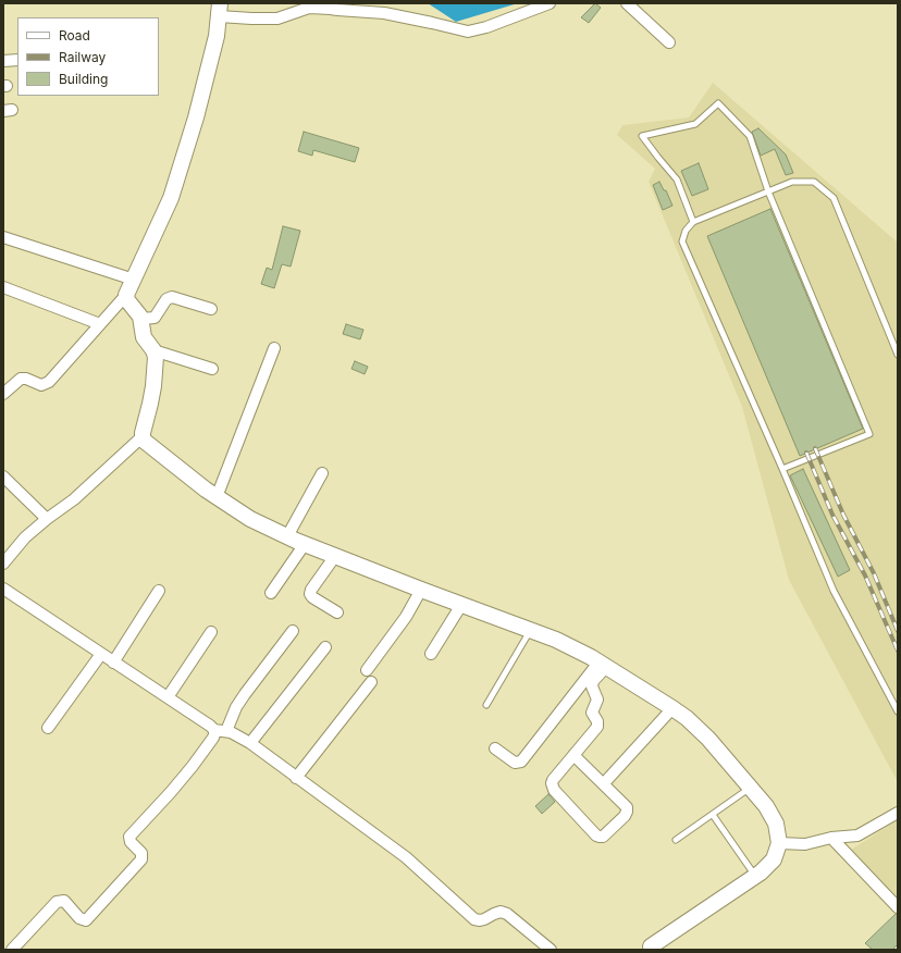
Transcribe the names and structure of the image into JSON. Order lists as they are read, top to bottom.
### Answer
{
  "legend": ["Road", "Railway", "Building"]
}
